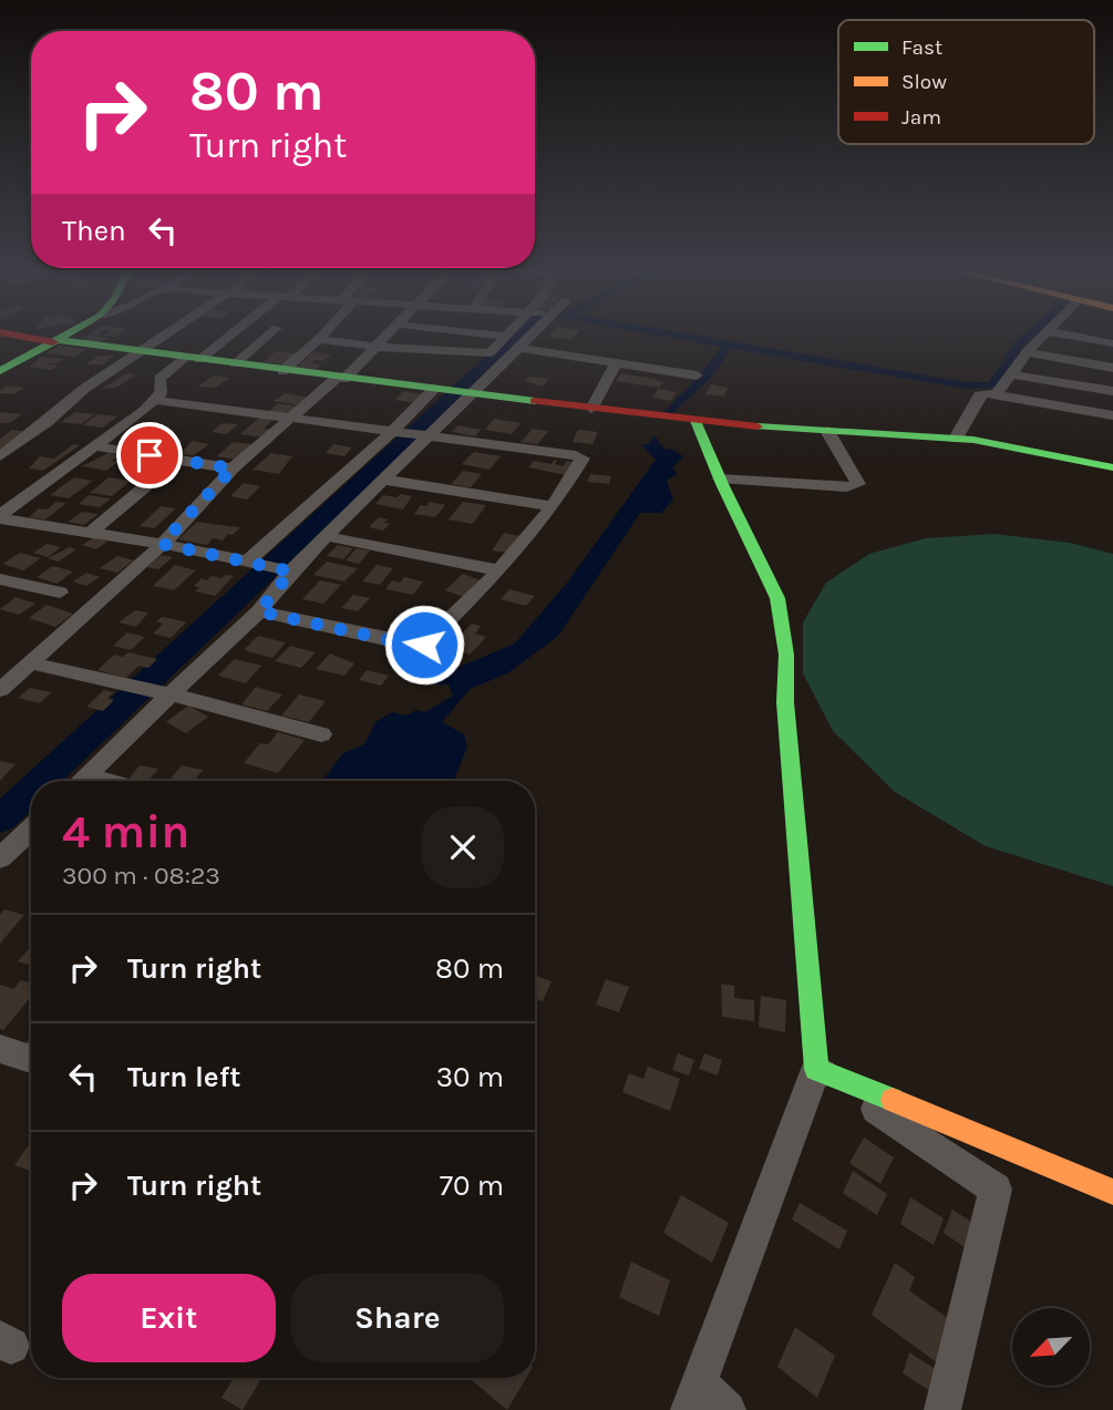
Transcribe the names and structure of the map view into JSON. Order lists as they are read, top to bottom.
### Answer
{
  "legend": ["Fast", "Slow", "Jam"],
  "north": "bottom left",
  "page": {
    "turn": ["80 m", "Turn right"],
    "then": "Then",
    "heading": ["4 min", "300 m · 08:23"],
    "list": [
      {
        "name": "Turn right",
        "value": "80 m"
      },
      {
        "name": "Turn left",
        "value": "30 m"
      },
      {
        "name": "Turn right",
        "value": "70 m"
      }
    ],
    "buttons": ["Exit", "Share"]
  }
}
